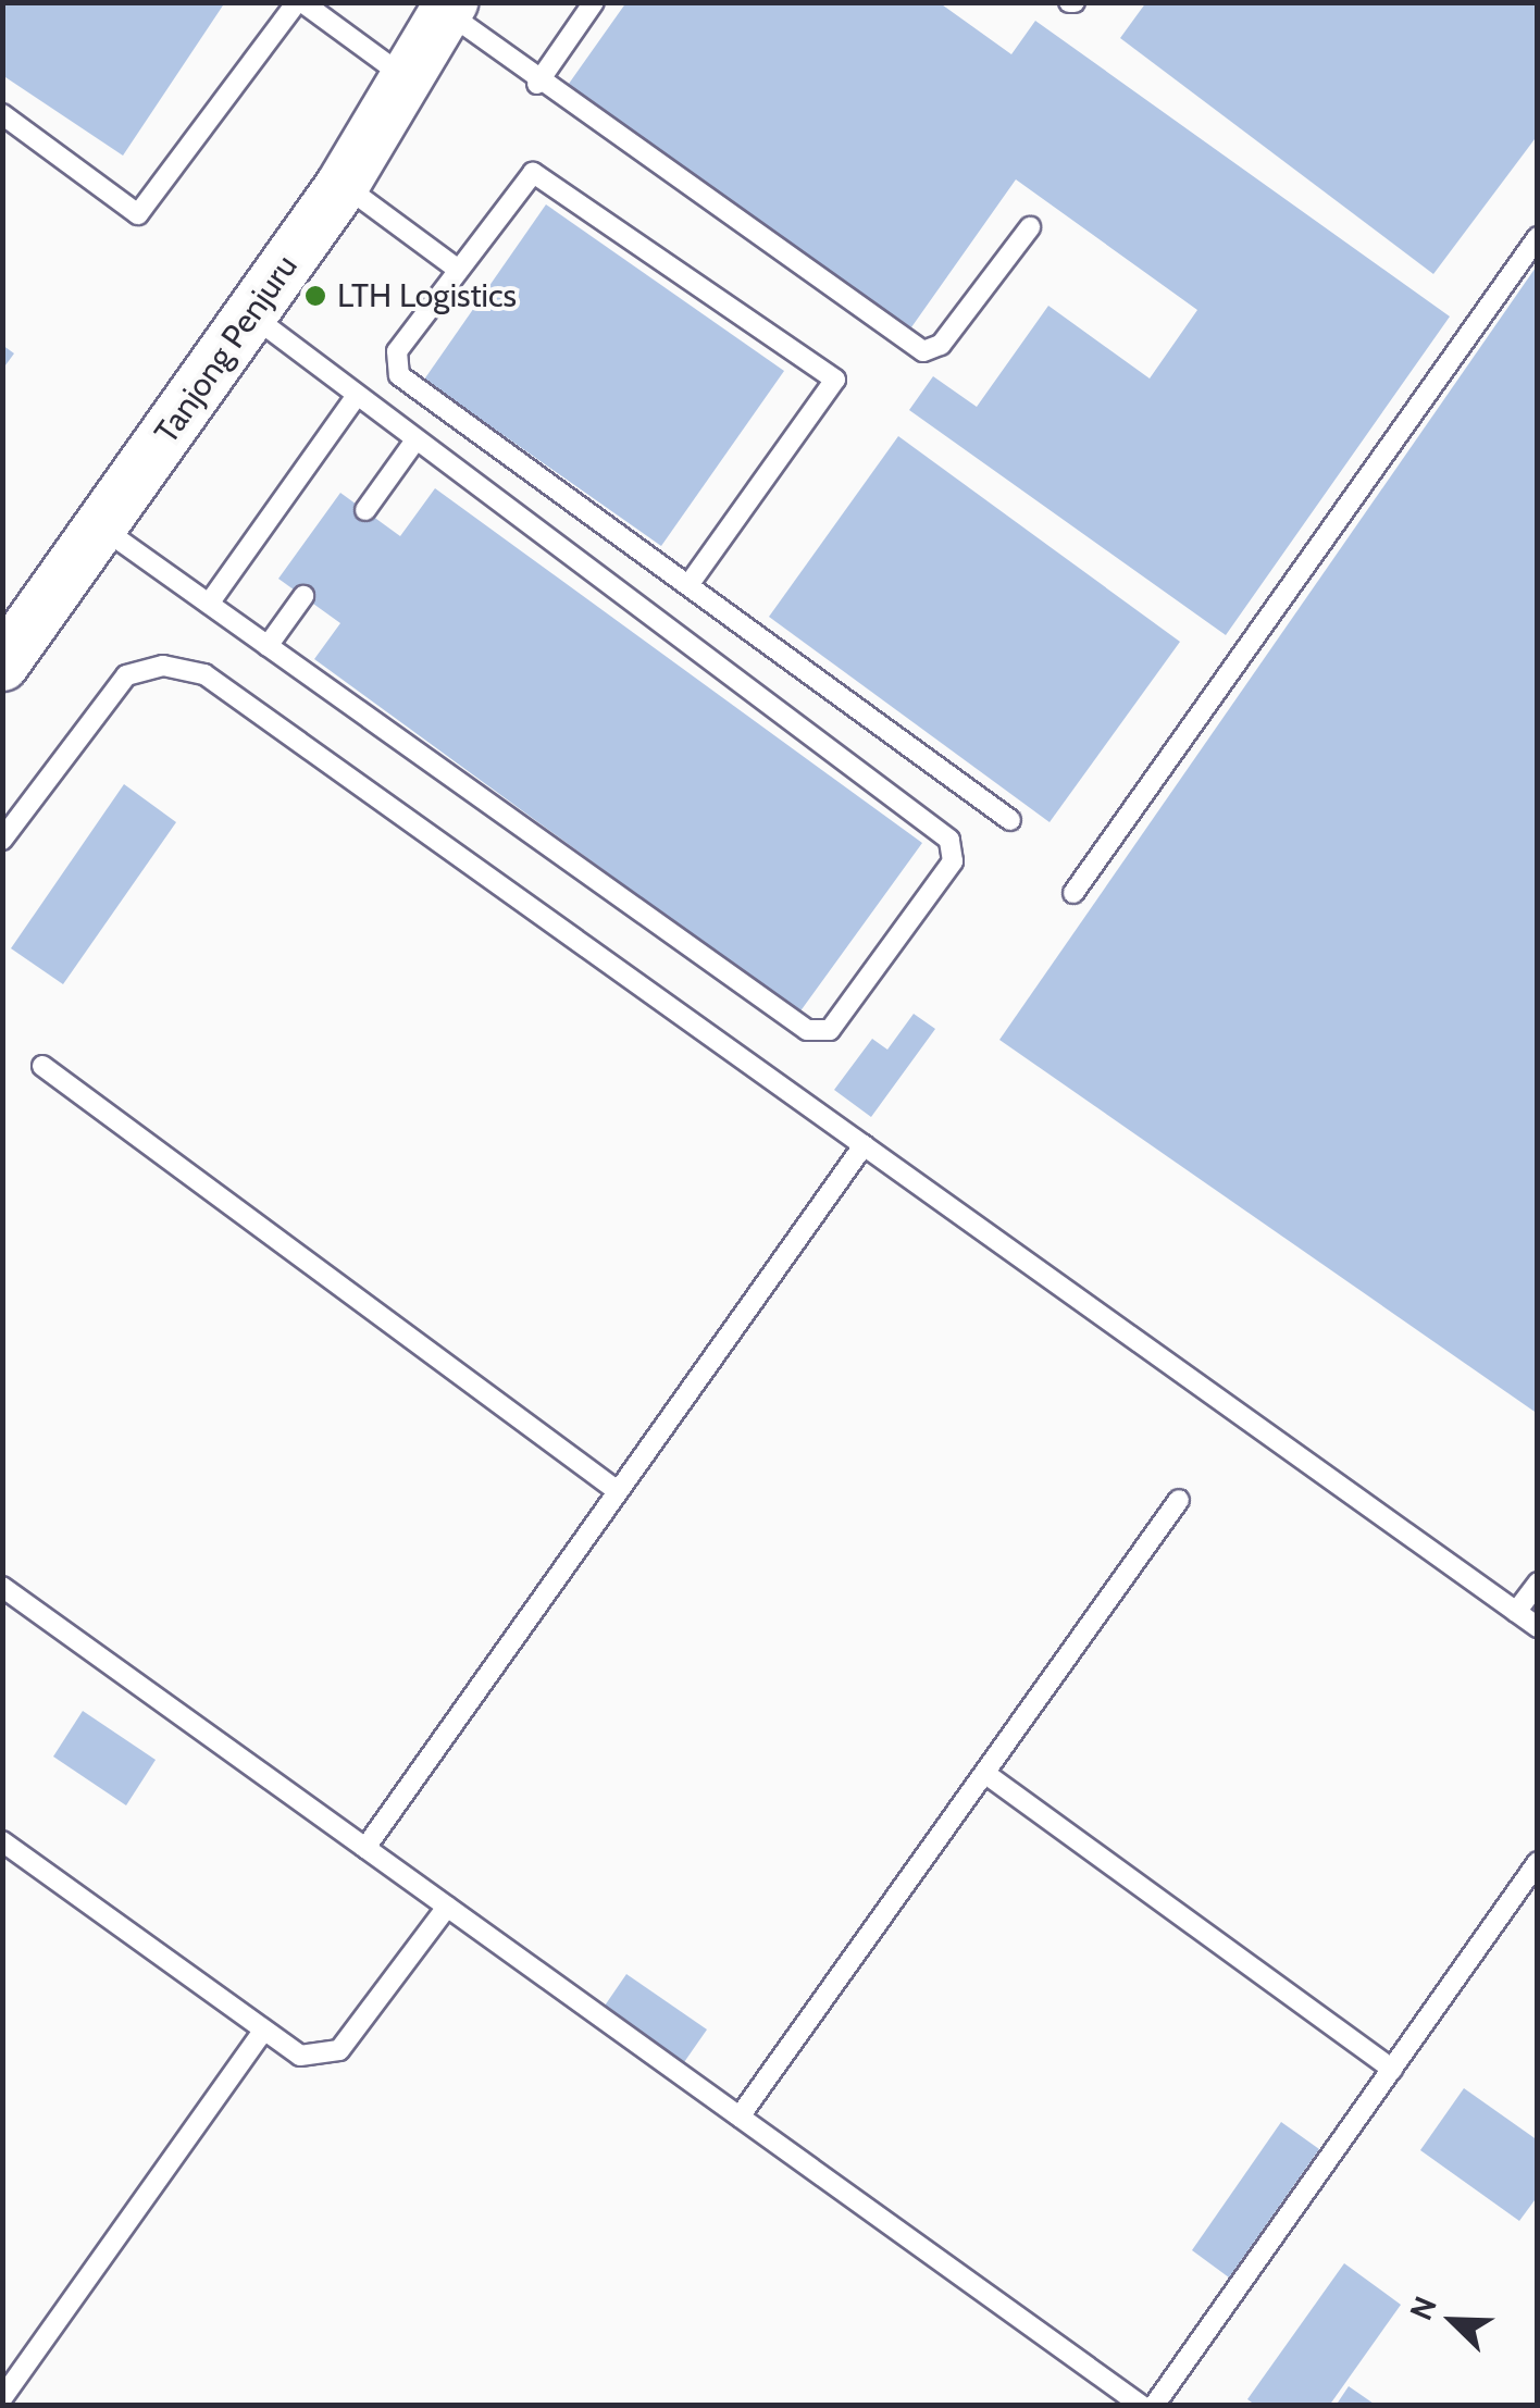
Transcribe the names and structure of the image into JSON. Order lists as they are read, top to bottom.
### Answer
{
  "streets": {
    "main road": ["Tanjong Penjuru"]
  },
  "places": ["LTH Logistics"],
  "north": "top left"
}
